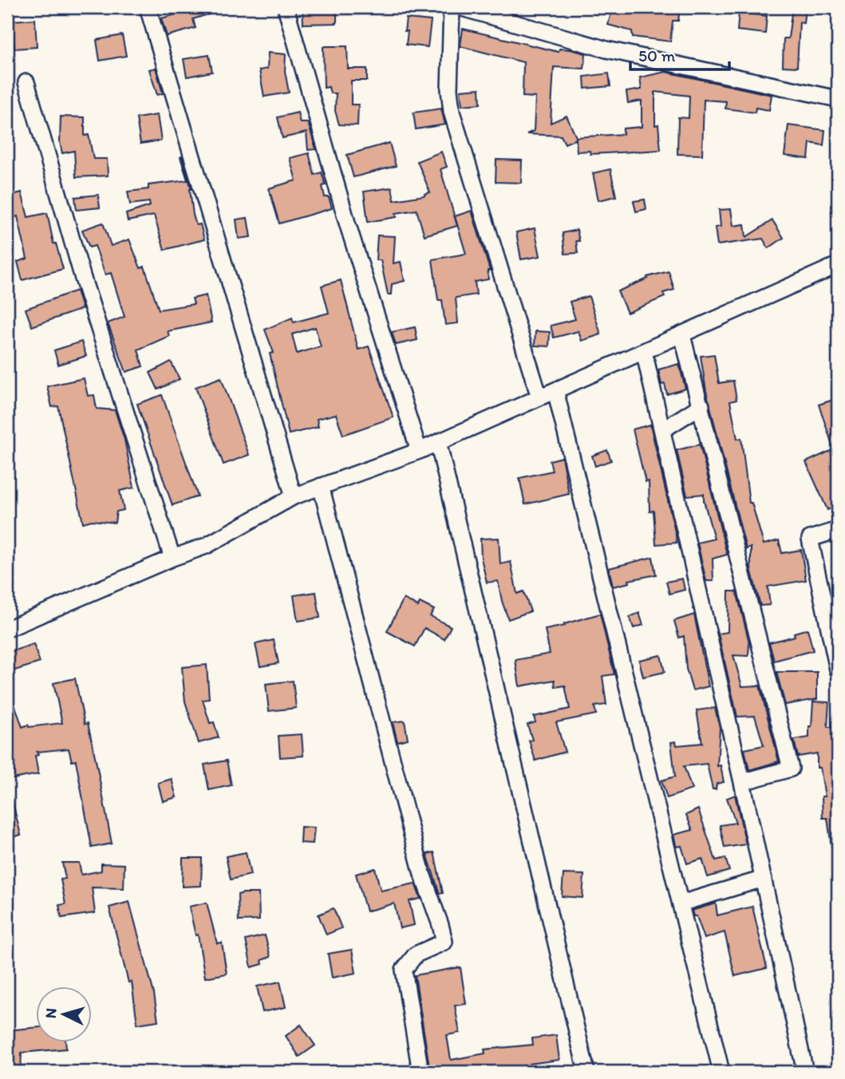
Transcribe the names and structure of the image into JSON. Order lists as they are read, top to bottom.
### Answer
{
  "scale_bar": "50 m",
  "north": "left"
}
